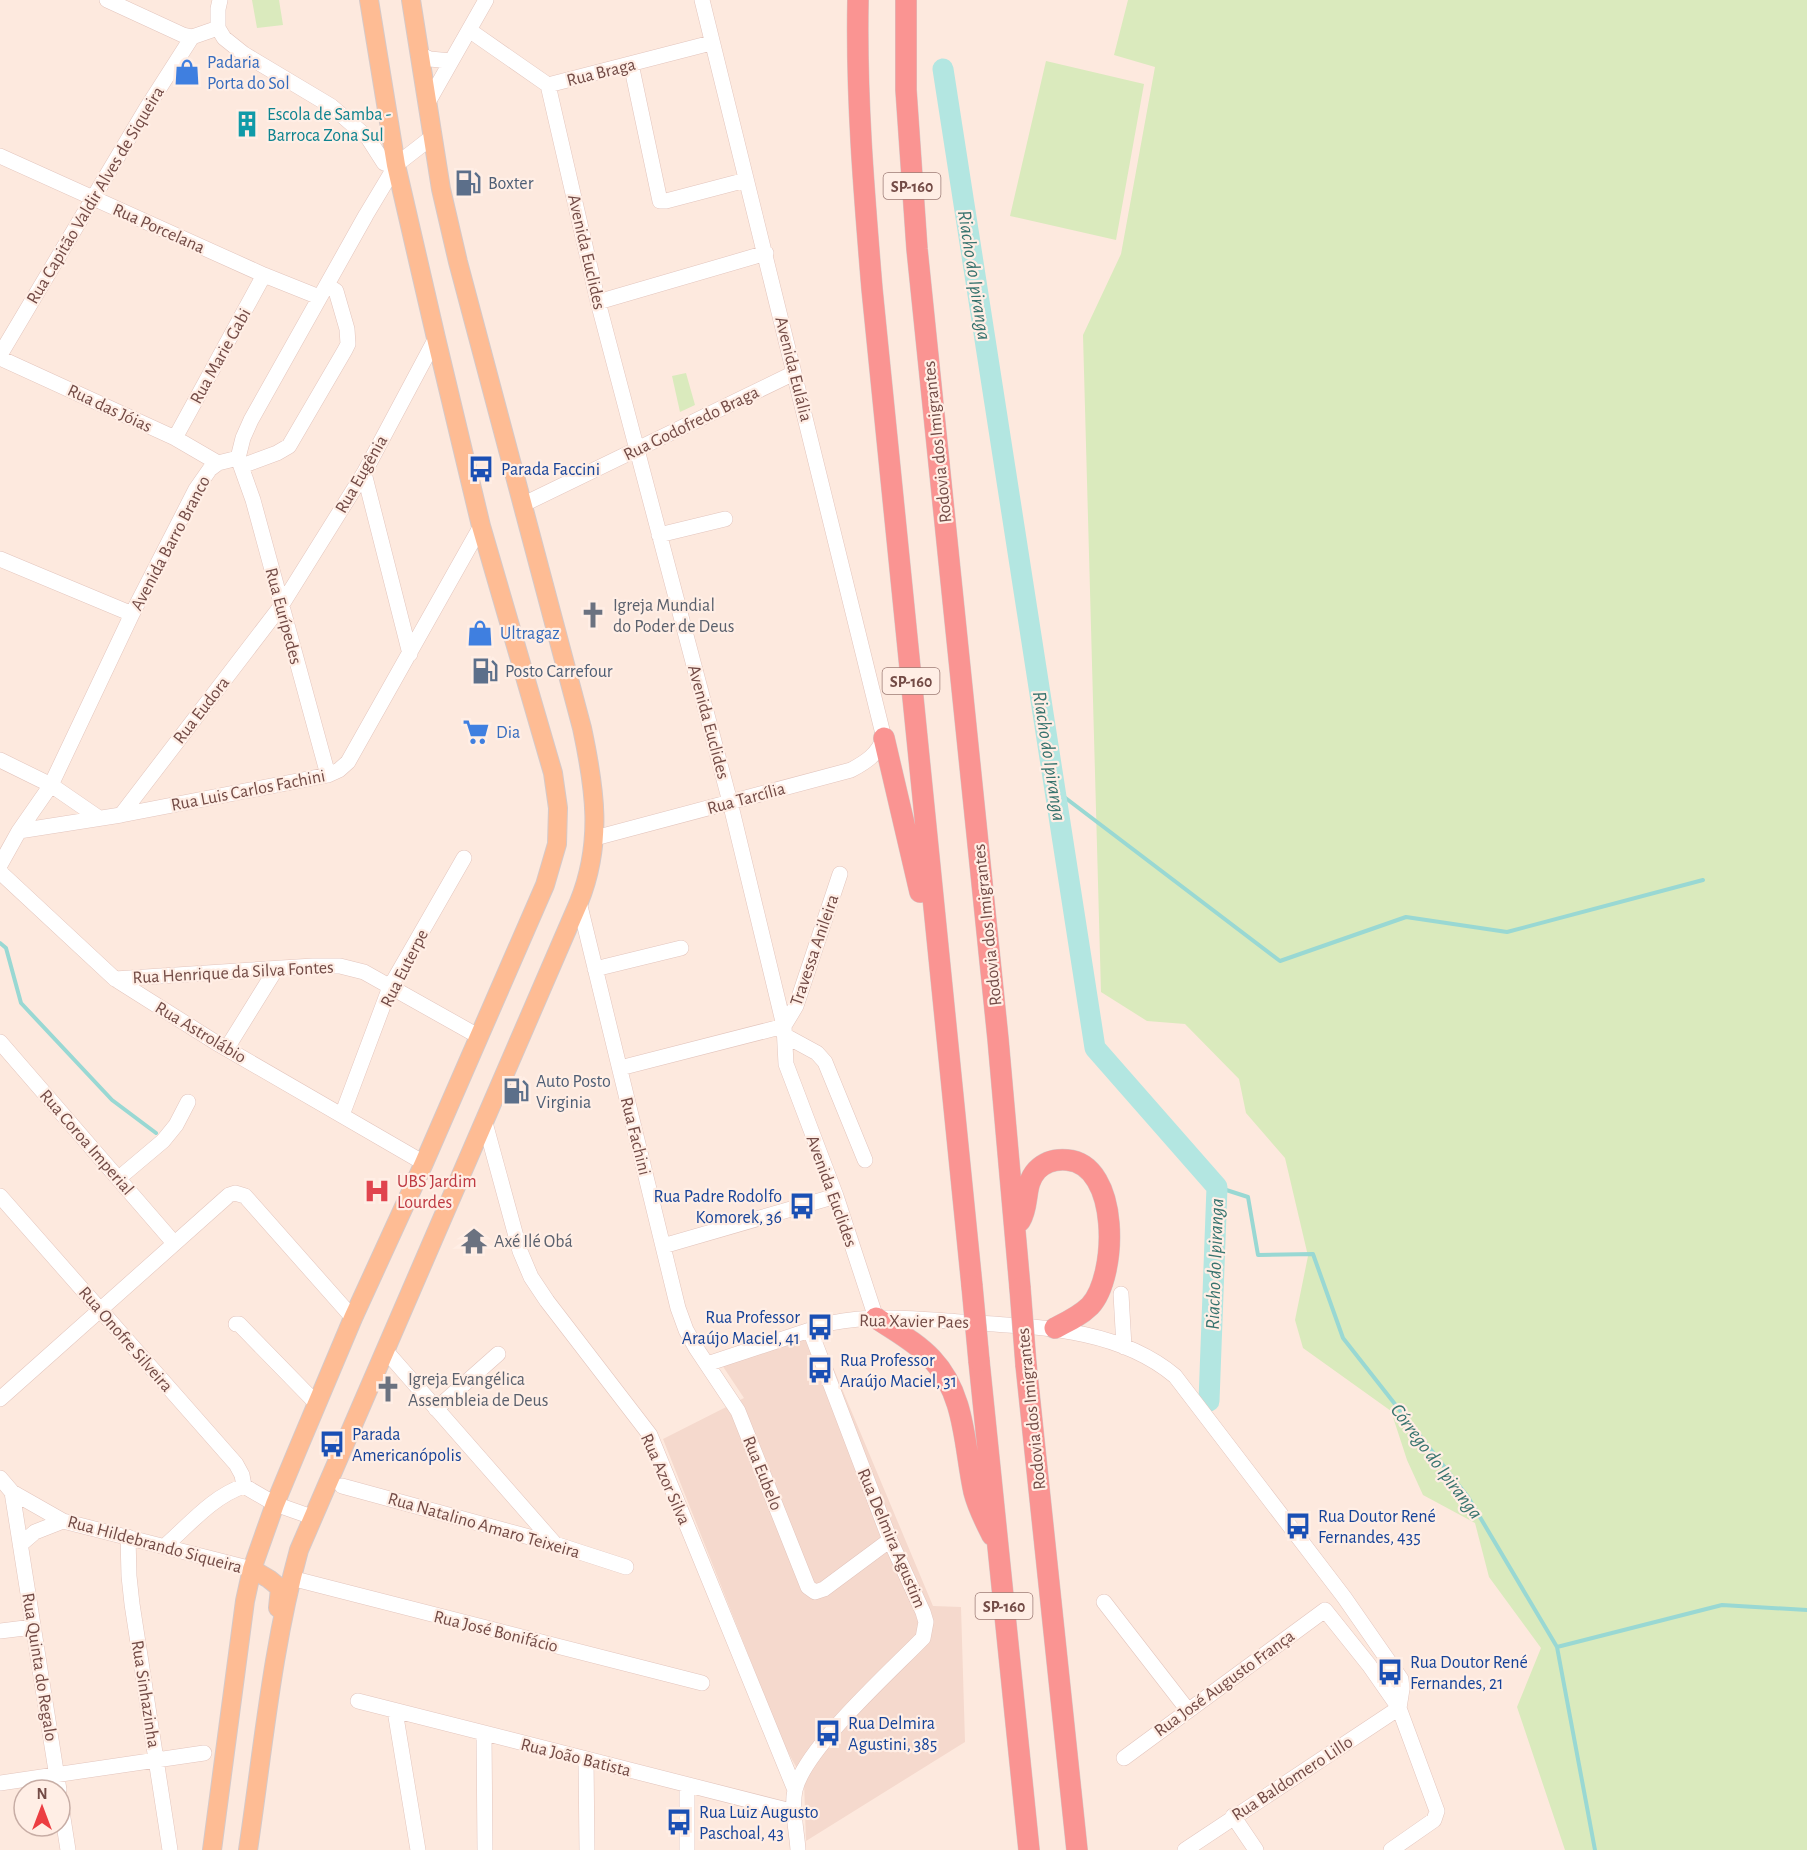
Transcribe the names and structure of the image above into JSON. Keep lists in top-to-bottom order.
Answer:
{
  "streets": {
    "highway": ["SP-160", "Rodovia dos Imigrantes"],
    "street": [
      "Rua Braga",
      "Rua Capitão Valdir Alves de Siqueira",
      "Rua Porcelana",
      "Avenida Euclides",
      "Rua Marie Gabi",
      "Avenida Eulália",
      "Rua das Jóias",
      "Rua Godofredo Braga",
      "Rua Eugênia",
      "Avenida Barro Branco",
      "Rua Eurípedes",
      "Rua Eudora",
      "Rua Luis Carlos Fachini",
      "Rua Tarcília",
      "Travessa Anileira",
      "Rua Euterpe",
      "Rua Henrique da Silva Fontes",
      "Rua Astrolábio",
      "Rua Fachini",
      "Rua Coroa Imperial",
      "Rua Xavier Paes",
      "Rua Onofre Silveira",
      "Rua Eubelo",
      "Rua Azor Silva",
      "Rua Natalino Amaro Teixeira",
      "Rua Delmira Agustim",
      "Rua Hildebrando Siqueira",
      "Rua José Bonifácio",
      "Rua Quinta do Regalo",
      "Rua José Augusto França",
      "Rua Sinhazinha",
      "Rua João Batista",
      "Rua Baldomero Lillo"
    ]
  },
  "crossings": [
    ["Rua Braga", "Avenida Euclides"],
    ["Rua Braga", "Avenida Eulália"],
    ["Rua Capitão Valdir Alves de Siqueira", "Rua Porcelana"],
    ["Rua Capitão Valdir Alves de Siqueira", "Rua das Jóias"],
    ["Rua Porcelana", "Rua Marie Gabi"],
    ["Rua Porcelana", "Avenida Barro Branco"],
    ["Avenida Euclides", "Rua Godofredo Braga"],
    ["Avenida Euclides", "Rua Tarcília"],
    ["Avenida Euclides", "Travessa Anileira"],
    ["Avenida Euclides", "Rua Xavier Paes"],
    ["Rua Marie Gabi", "Rua das Jóias"],
    ["Avenida Eulália", "Rua Godofredo Braga"],
    ["Avenida Eulália", "Rua Tarcília"],
    ["Rua das Jóias", "Avenida Barro Branco"],
    ["Rua Eugênia", "Rua Eurípedes"],
    ["Rua Eugênia", "Rua Eudora"],
    ["Avenida Barro Branco", "Rua Eurípedes"],
    ["Avenida Barro Branco", "Rua Luis Carlos Fachini"],
    ["Rua Eurípedes", "Rua Eudora"],
    ["Rua Eurípedes", "Rua Luis Carlos Fachini"],
    ["Rua Eudora", "Rua Luis Carlos Fachini"],
    ["Rua Euterpe", "Rua Henrique da Silva Fontes"],
    ["Rua Euterpe", "Rua Astrolábio"],
    ["Rua Henrique da Silva Fontes", "Rua Astrolábio"],
    ["Rua Fachini", "Rua Xavier Paes"],
    ["Rua Fachini", "Rua Eubelo"],
    ["Rua Xavier Paes", "Rua Eubelo"],
    ["Rua Xavier Paes", "Rua Delmira Agustim"],
    ["Rua Xavier Paes", "Rua José Augusto França"],
    ["Rua Xavier Paes", "Rua Baldomero Lillo"],
    ["Rua Eubelo", "Rua Delmira Agustim"],
    ["Rua Azor Silva", "Rua Delmira Agustim"],
    ["Rua Delmira Agustim", "Rua João Batista"],
    ["Rua Hildebrando Siqueira", "Rua Quinta do Regalo"],
    ["Rua Hildebrando Siqueira", "Rua Sinhazinha"],
    ["Rua José Augusto França", "Rua Baldomero Lillo"]
  ],
  "water": ["Riacho do Ipiranga", "Córrego do Ipiranga"],
  "places": {
    "shop": ["Padaria Porta do Sol", "Ultragaz"],
    "building": ["Escola de Samba - Barroca Zona Sul"],
    "fuel station": ["Boxter", "Posto Carrefour", "Auto Posto Virginia"],
    "bus stop": [
      "Parada Faccini",
      "Rua Padre Rodolfo Komorek, 36",
      "Rua Professor Araújo Maciel, 41",
      "Rua Professor Araújo Maciel, 31",
      "Parada Americanópolis",
      "Rua Doutor René Fernandes, 435",
      "Rua Doutor René Fernandes, 21",
      "Rua Delmira Agustini, 385",
      "Rua Luiz Augusto Paschoal, 43"
    ],
    "church": ["Igreja Mundial do Poder de Deus", "Igreja Evangélica Assembleia de Deus"],
    "supermarket": ["Dia"],
    "hospital": ["UBS Jardim Lourdes"],
    "temple": ["Axé Ilé Obá"]
  },
  "north": "top"
}
